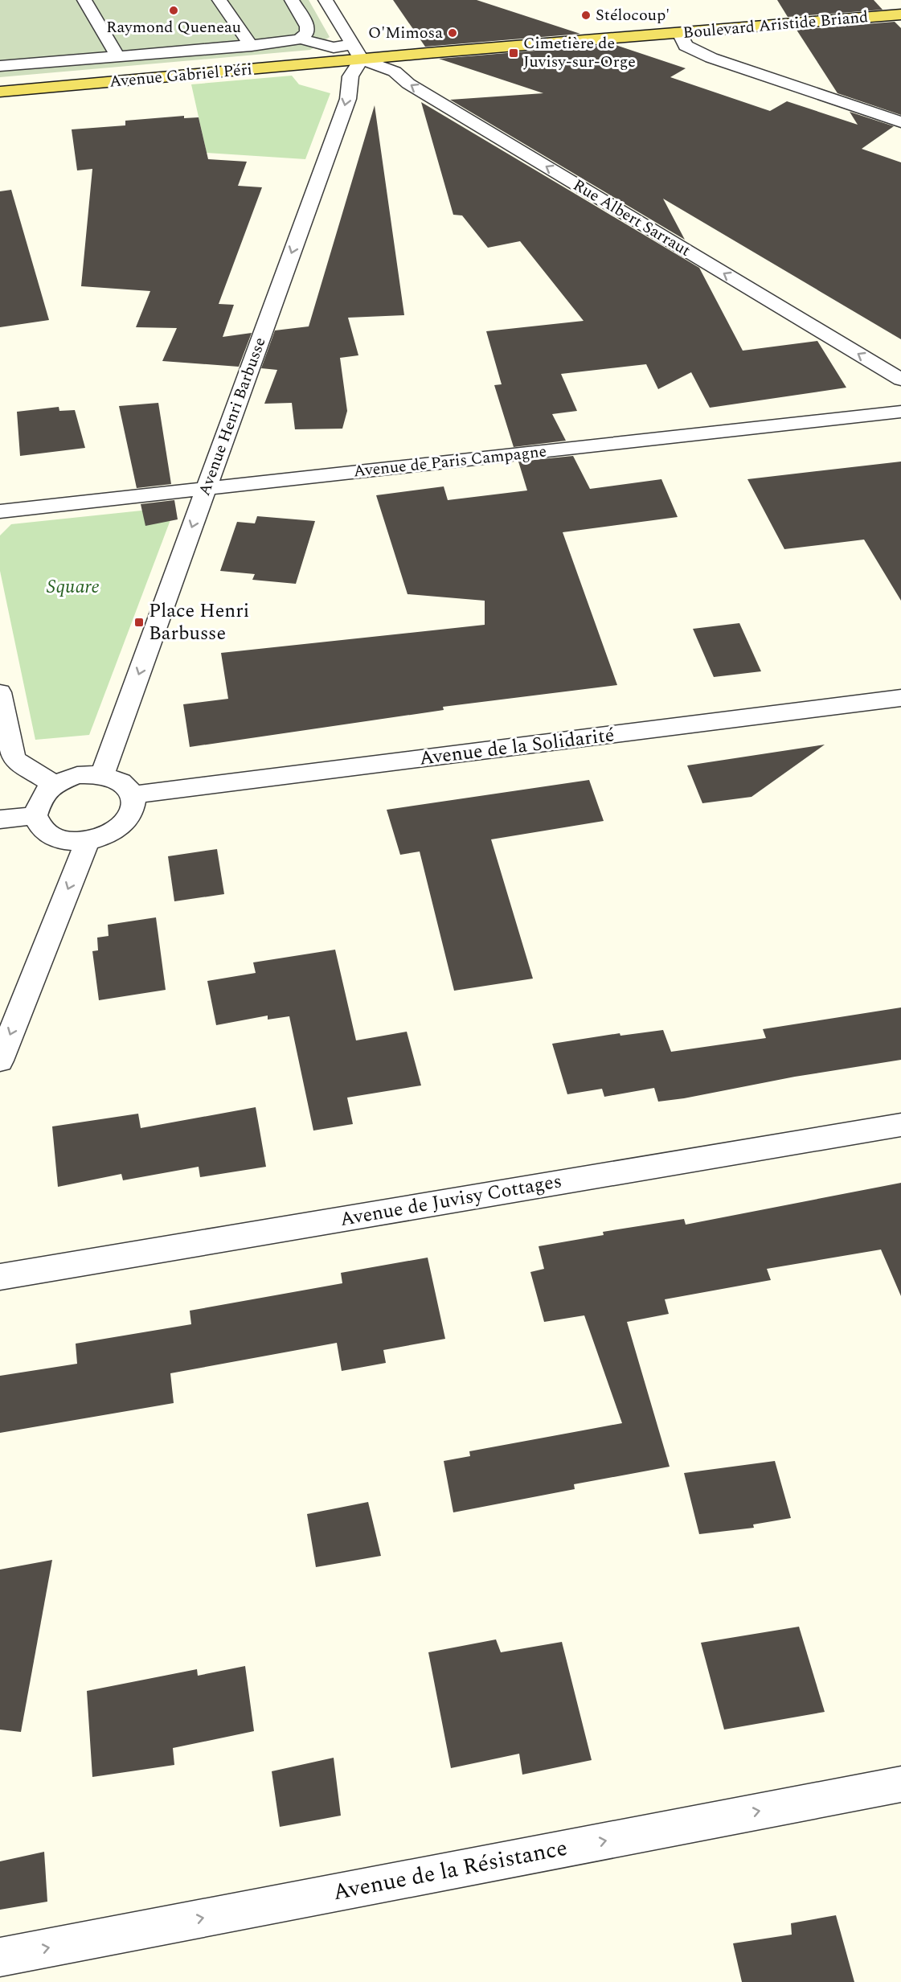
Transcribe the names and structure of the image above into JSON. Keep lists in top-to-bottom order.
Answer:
{
  "streets": {
    "main road": ["Boulevard Aristide Briand", "Avenue Gabriel Péri"],
    "street": [
      "Rue Albert Sarraut",
      "Avenue Henri Barbusse",
      "Avenue de Paris Campagne",
      "Avenue de la Solidarité",
      "Avenue de Juvisy Cottages",
      "Avenue de la Résistance"
    ]
  },
  "crossings": [
    ["Boulevard Aristide Briand", "Avenue Gabriel Péri"],
    ["Boulevard Aristide Briand", "Rue Albert Sarraut"],
    ["Boulevard Aristide Briand", "Avenue Henri Barbusse"],
    ["Avenue Gabriel Péri", "Rue Albert Sarraut"],
    ["Avenue Gabriel Péri", "Avenue Henri Barbusse"],
    ["Rue Albert Sarraut", "Avenue Henri Barbusse"],
    ["Avenue Henri Barbusse", "Avenue de Paris Campagne"],
    ["Avenue Henri Barbusse", "Avenue de la Solidarité"]
  ],
  "one_way": ["Avenue Henri Barbusse", "Avenue de la Résistance"],
  "parks": ["Square"],
  "places": {
    "other": ["Raymond Queneau", "Stélocoup'", "O'Mimosa"],
    "transit": ["Cimetière de Juvisy-sur-Orge", "Place Henri Barbusse"]
  }
}
